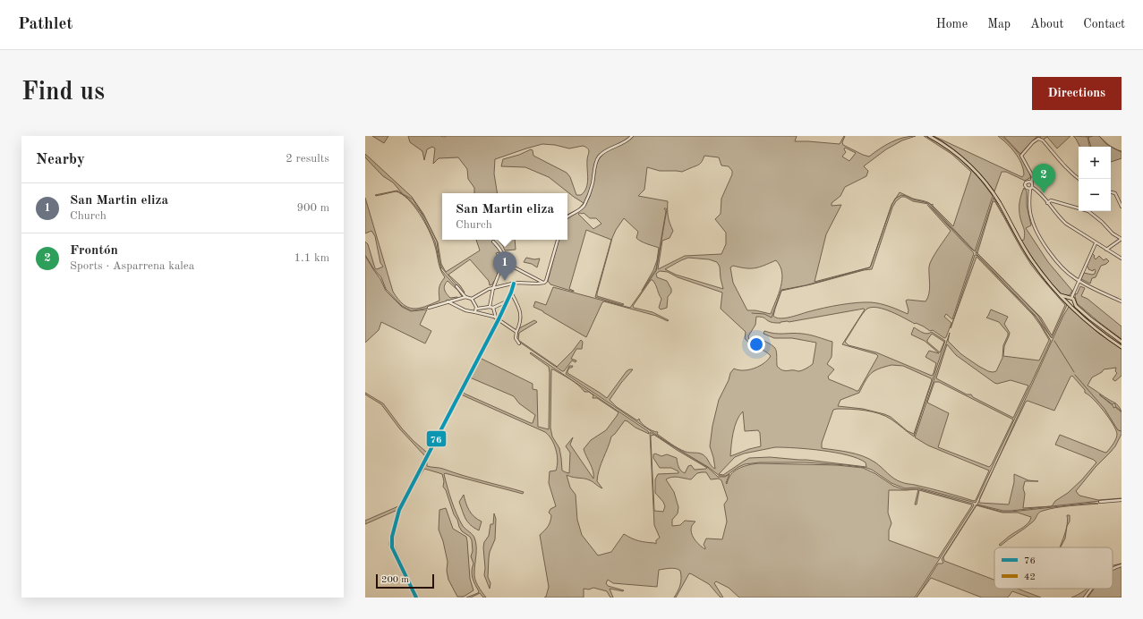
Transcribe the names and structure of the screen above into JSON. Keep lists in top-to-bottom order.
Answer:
{
  "lines": ["transit line 76"],
  "legend": ["76", "42"],
  "scale_bar": "200 m",
  "page": {
    "header": "Pathlet",
    "nav": [
      "Home",
      "Map",
      "About",
      "Contact"
    ],
    "buttons": "Directions",
    "title": "Find us",
    "heading": ["Nearby", "2 results"],
    "map_buttons": ["+", "−"],
    "pins": ["2", "1"],
    "list": [
      {
        "mark": "1",
        "name": "San Martin eliza",
        "note": "Church",
        "value": "900 m"
      },
      {
        "mark": "2",
        "name": "Frontón",
        "note": "Sports · Asparrena kalea",
        "value": "1.1 km"
      }
    ],
    "popup": ["San Martin eliza", "Church"],
    "scale": "200 m"
  }
}
